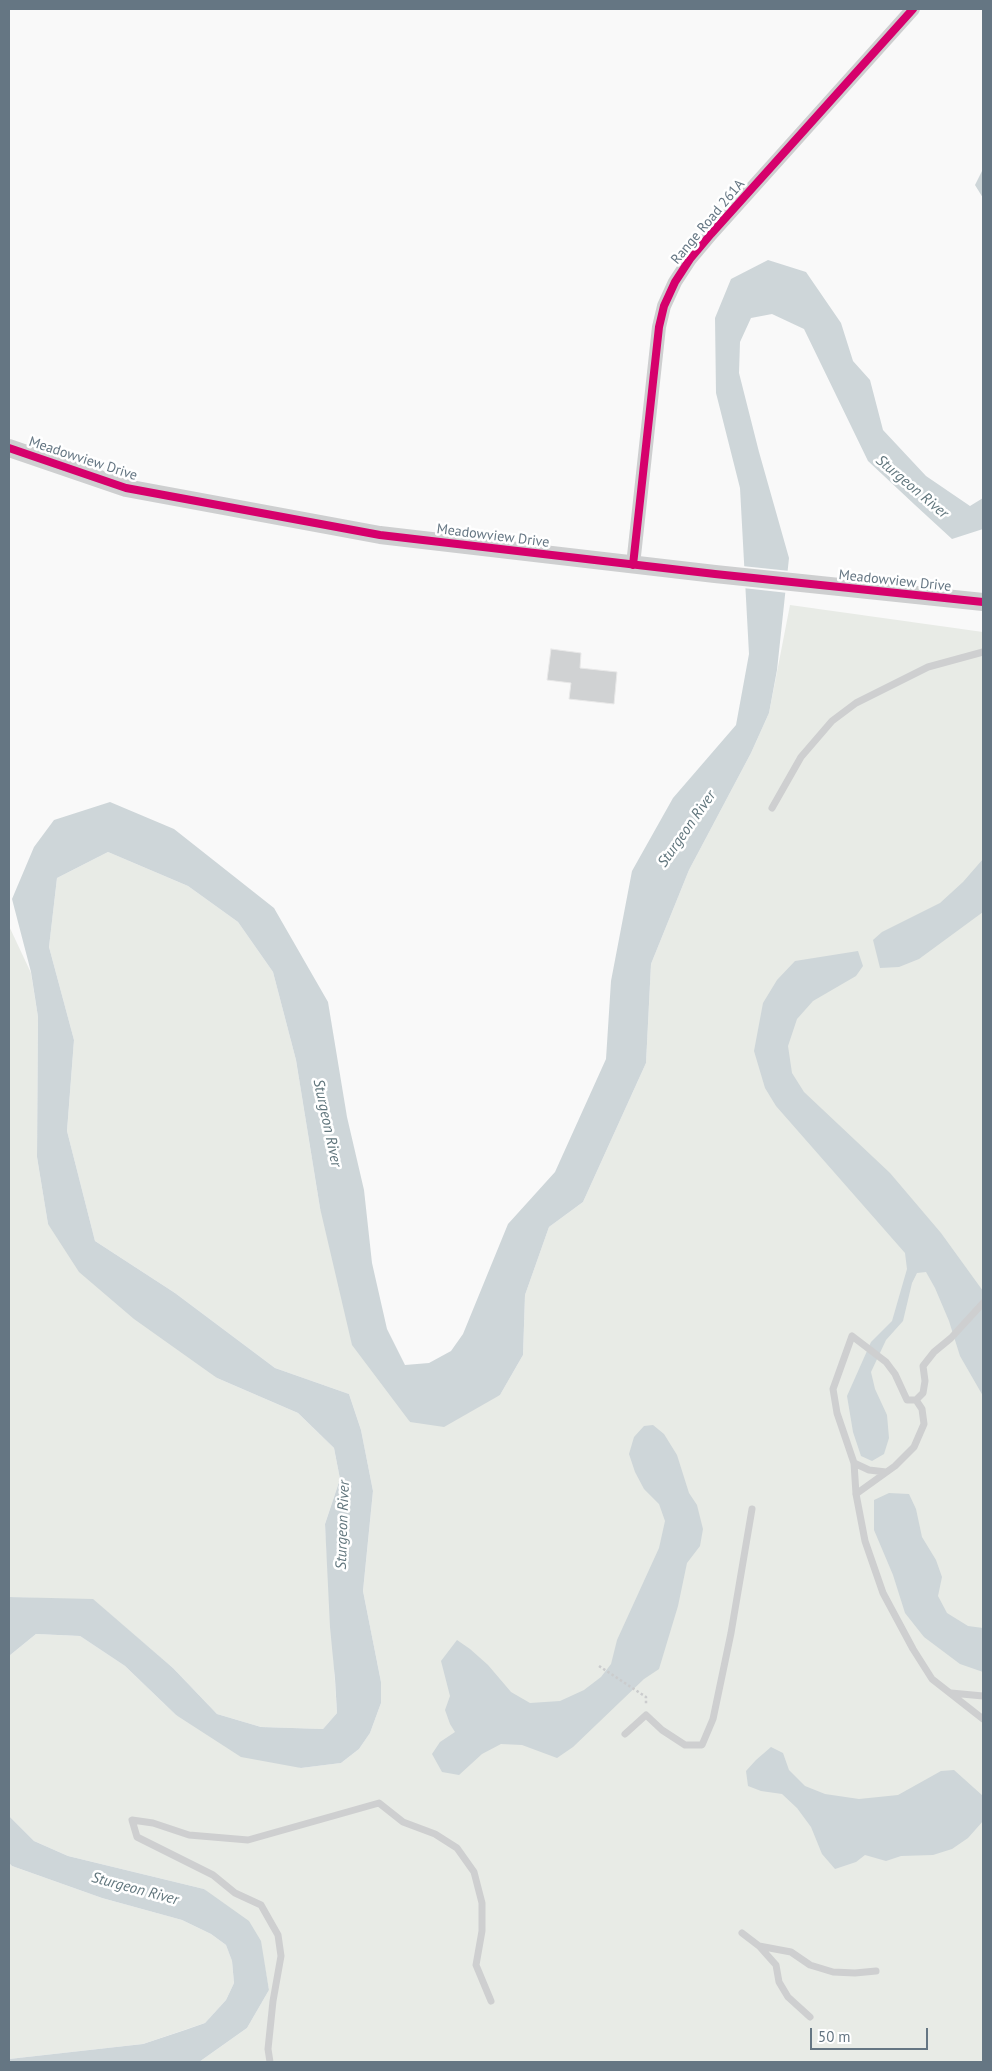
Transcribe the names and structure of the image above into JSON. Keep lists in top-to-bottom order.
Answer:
{
  "streets": {
    "street": ["Range Road 261A", "Meadowview Drive"]
  },
  "crossings": [
    ["Range Road 261A", "Meadowview Drive"]
  ],
  "water": ["Sturgeon River"],
  "scale_bar": "50 m"
}
